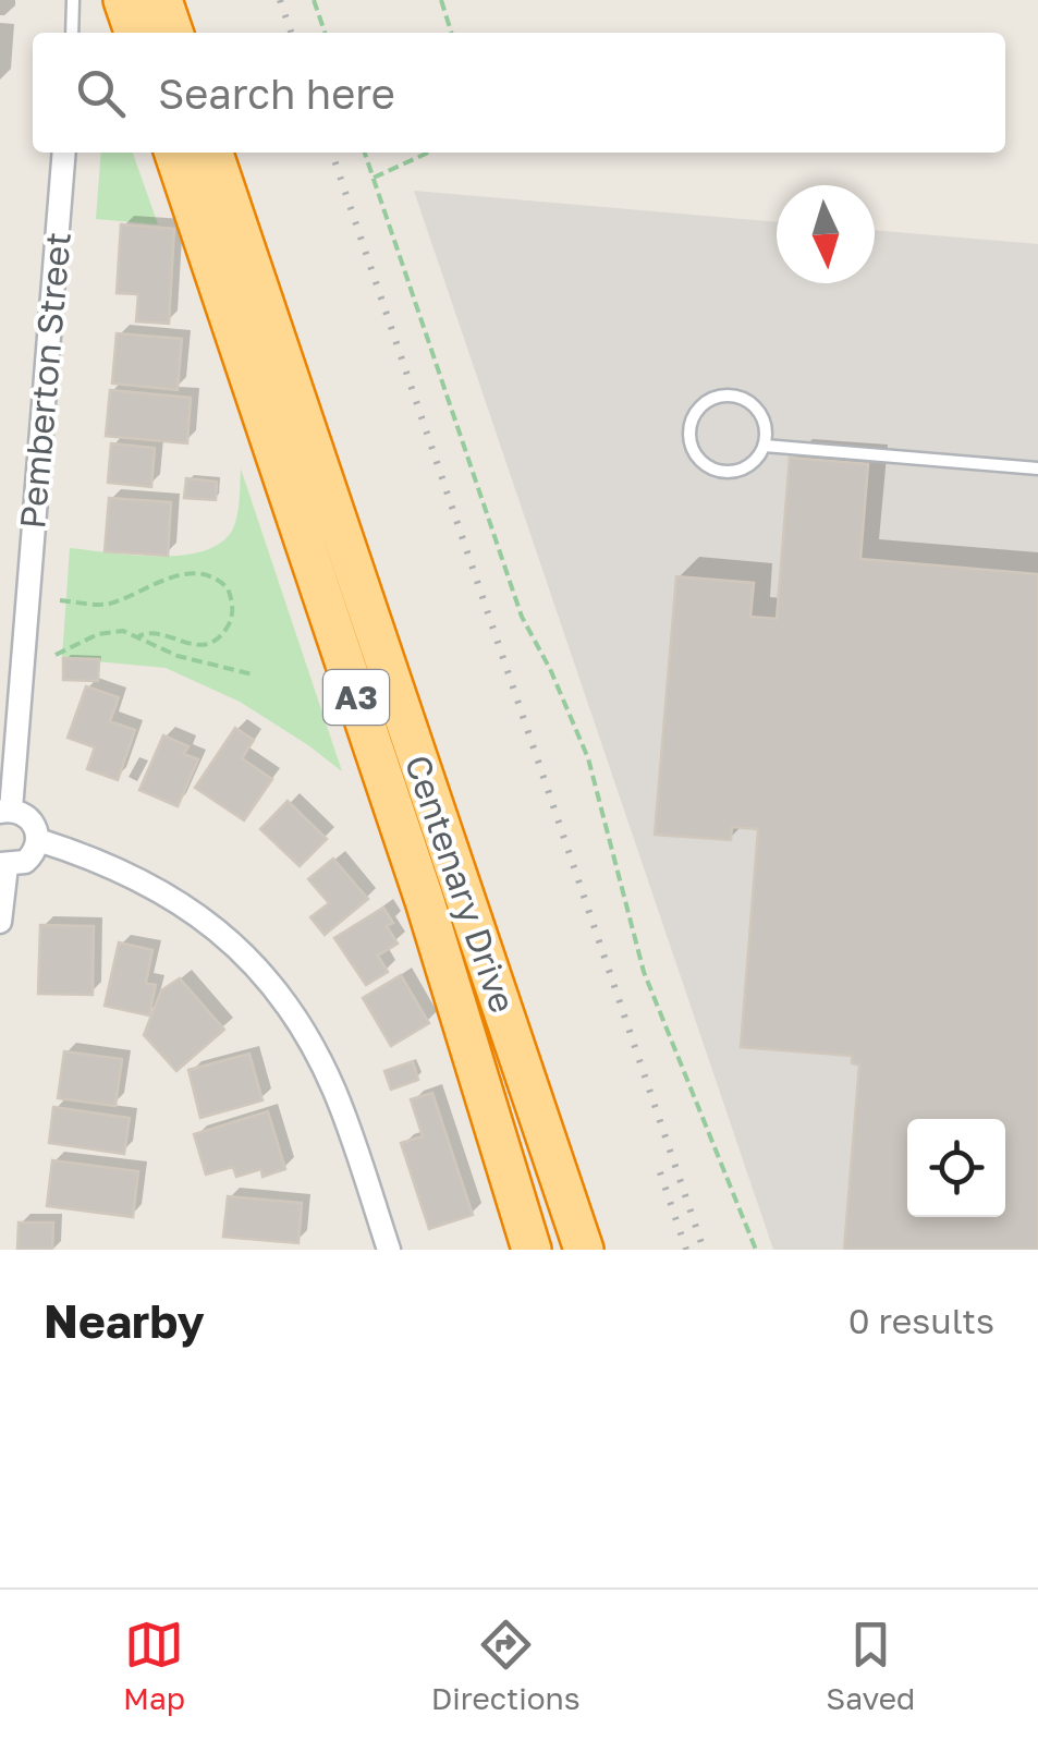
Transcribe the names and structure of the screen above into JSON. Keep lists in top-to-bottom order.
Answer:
{
  "streets": {
    "highway": ["A3", "Centenary Drive"],
    "street": ["Pemberton Street"]
  },
  "north": "bottom",
  "page": {
    "search": "Search here",
    "heading": ["Nearby", "0 results"],
    "nav": ["Map", "Directions", "Saved"]
  }
}
